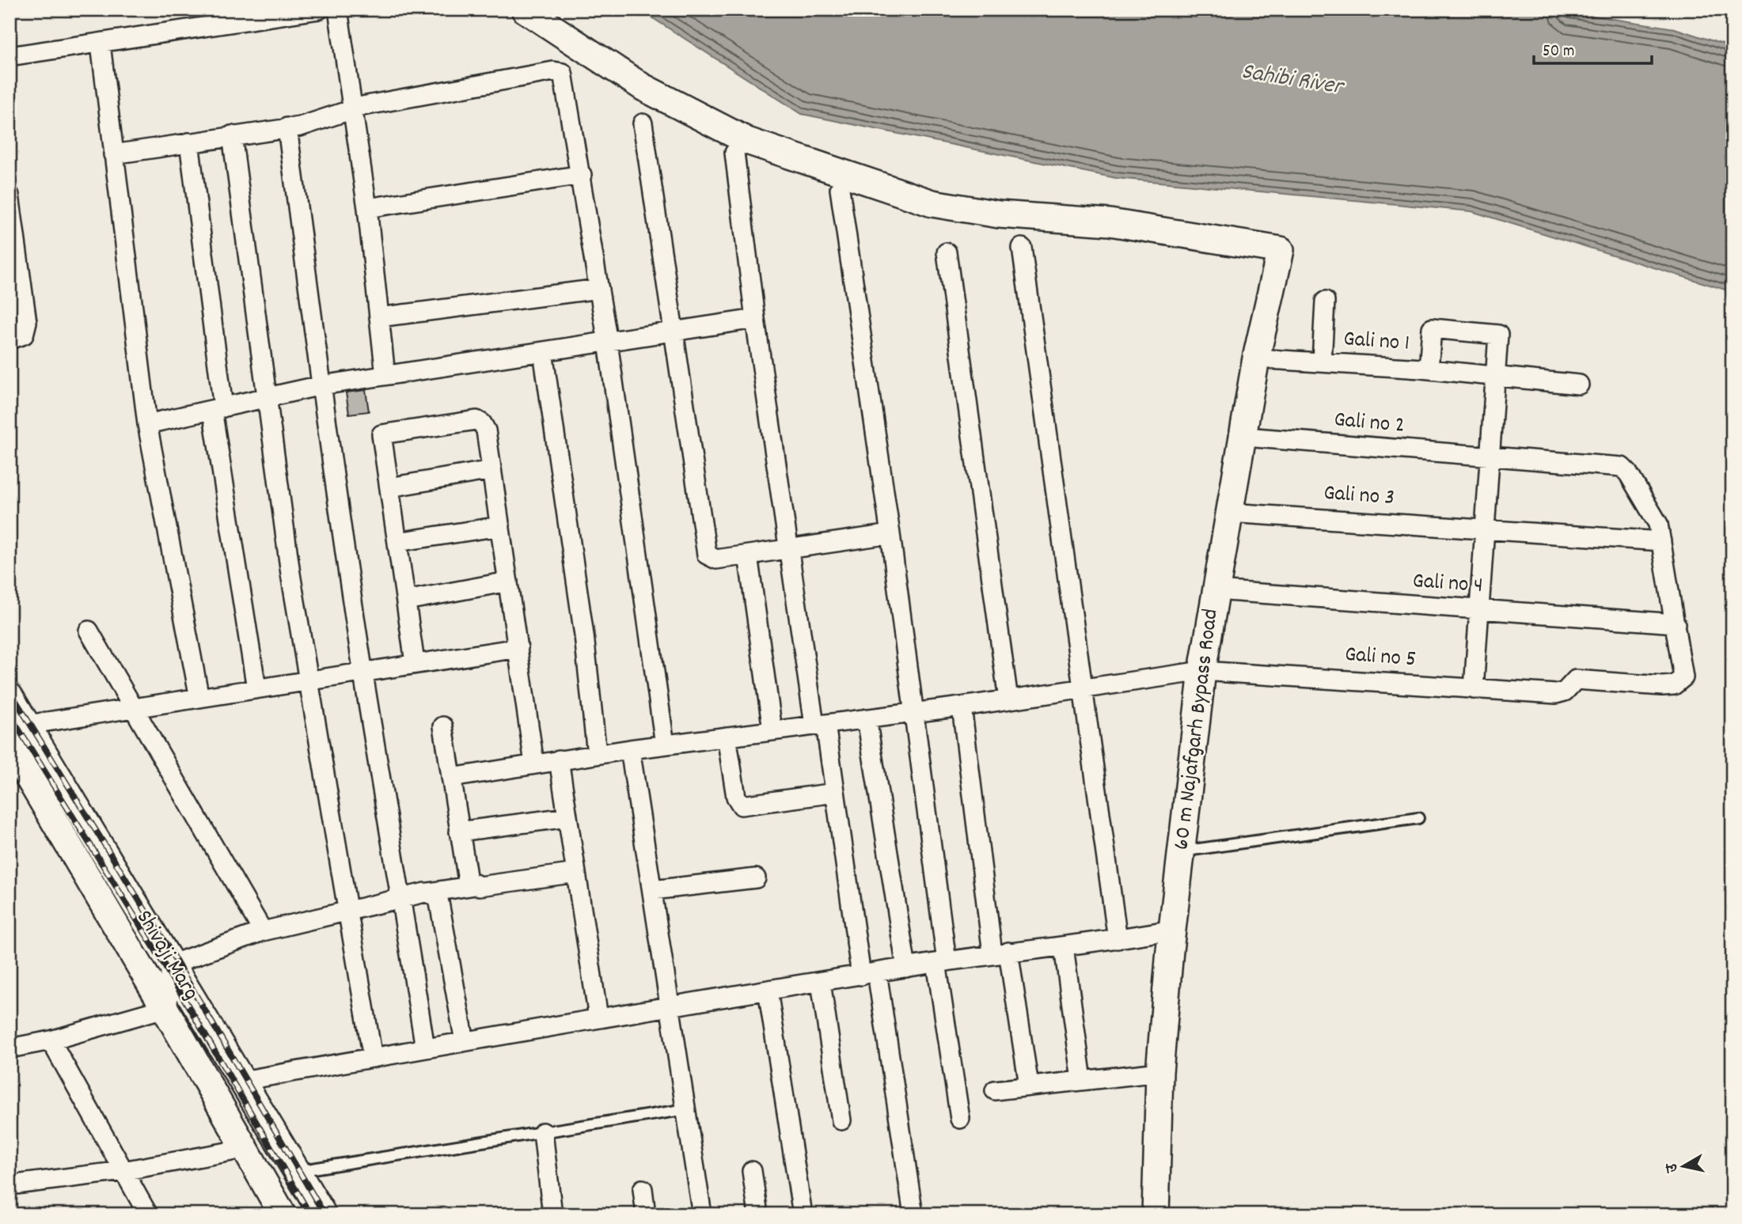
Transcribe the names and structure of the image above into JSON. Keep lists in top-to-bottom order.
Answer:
{
  "streets": {
    "street": [
      "Gali no 1",
      "Gali no 2",
      "Gali no 3",
      "Gali no 4",
      "Gali no 5",
      "60 m Najafgarh Bypass Road",
      "Shivaji Marg"
    ]
  },
  "crossings": [
    ["Gali no 1", "60 m Najafgarh Bypass Road"],
    ["Gali no 2", "Gali no 3"],
    ["Gali no 2", "60 m Najafgarh Bypass Road"],
    ["Gali no 3", "60 m Najafgarh Bypass Road"],
    ["Gali no 4", "Gali no 5"],
    ["Gali no 4", "60 m Najafgarh Bypass Road"],
    ["Gali no 5", "60 m Najafgarh Bypass Road"]
  ],
  "water": ["Sahibi River"],
  "scale_bar": "50 m",
  "north": "left"
}
